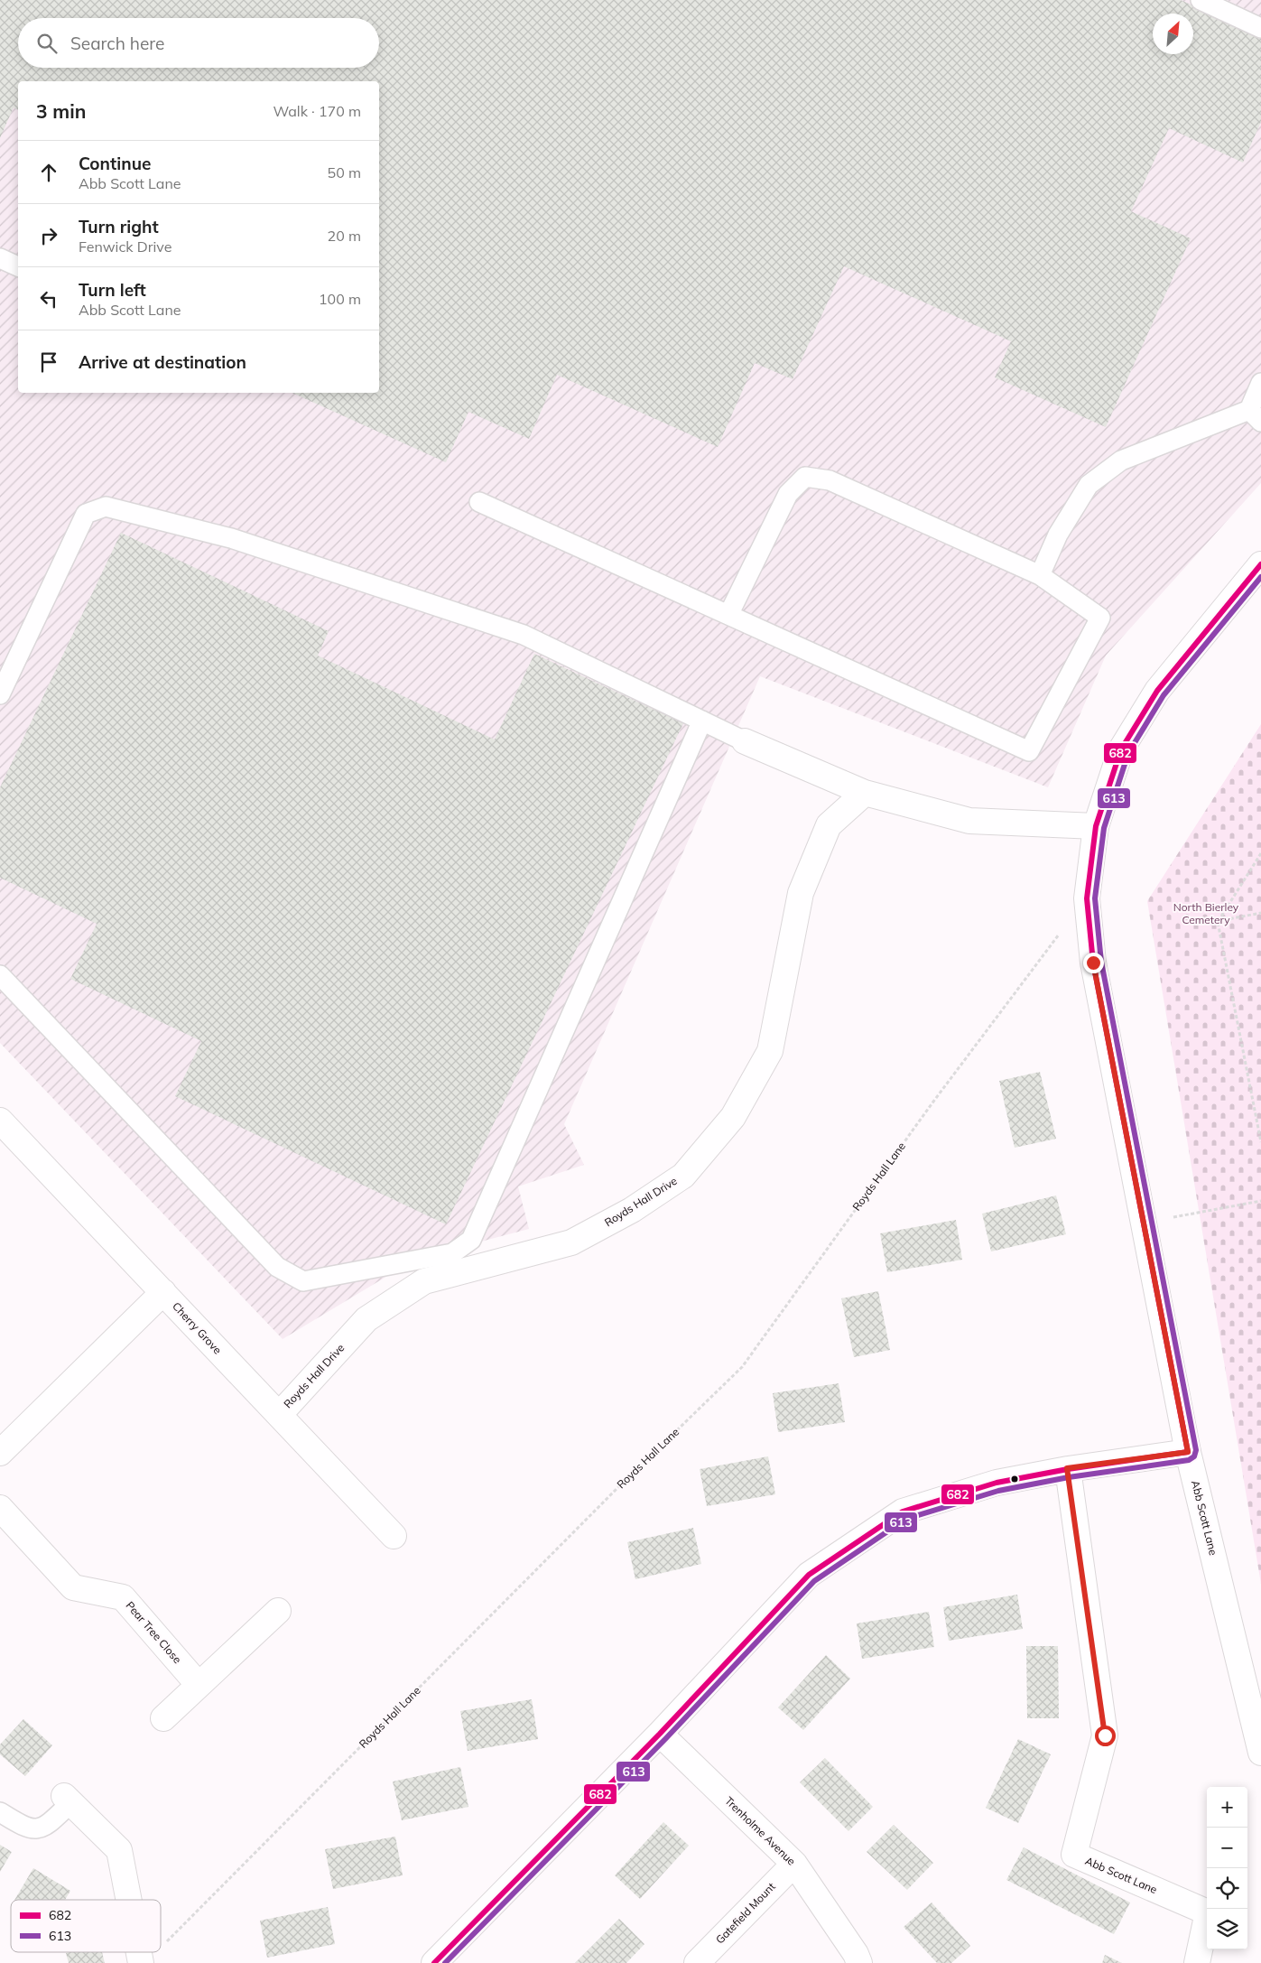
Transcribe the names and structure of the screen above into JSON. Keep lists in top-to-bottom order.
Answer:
{
  "streets": {
    "street": [
      "Royds Hall Drive",
      "Cherry Grove",
      "Abb Scott Lane",
      "Pear Tree Close",
      "Trenholme Avenue",
      "Gatefield Mount"
    ],
    "path": ["Royds Hall Lane"]
  },
  "crossings": [
    ["Royds Hall Lane", "Abb Scott Lane"],
    ["Royds Hall Drive", "Cherry Grove"],
    ["Trenholme Avenue", "Gatefield Mount"]
  ],
  "parks": ["North Bierley Cemetery"],
  "lines": ["transit line 682", "transit line 613"],
  "legend": ["682", "613"],
  "north": "top right",
  "page": {
    "search": "Search here",
    "heading": ["3 min", "Walk · 170 m"],
    "list": [
      ["Continue", "Abb Scott Lane", "50 m"],
      ["Turn right", "Fenwick Drive", "20 m"],
      ["Turn left", "Abb Scott Lane", "100 m"],
      "Arrive at destination"
    ],
    "map_buttons": ["+", "−"]
  }
}
